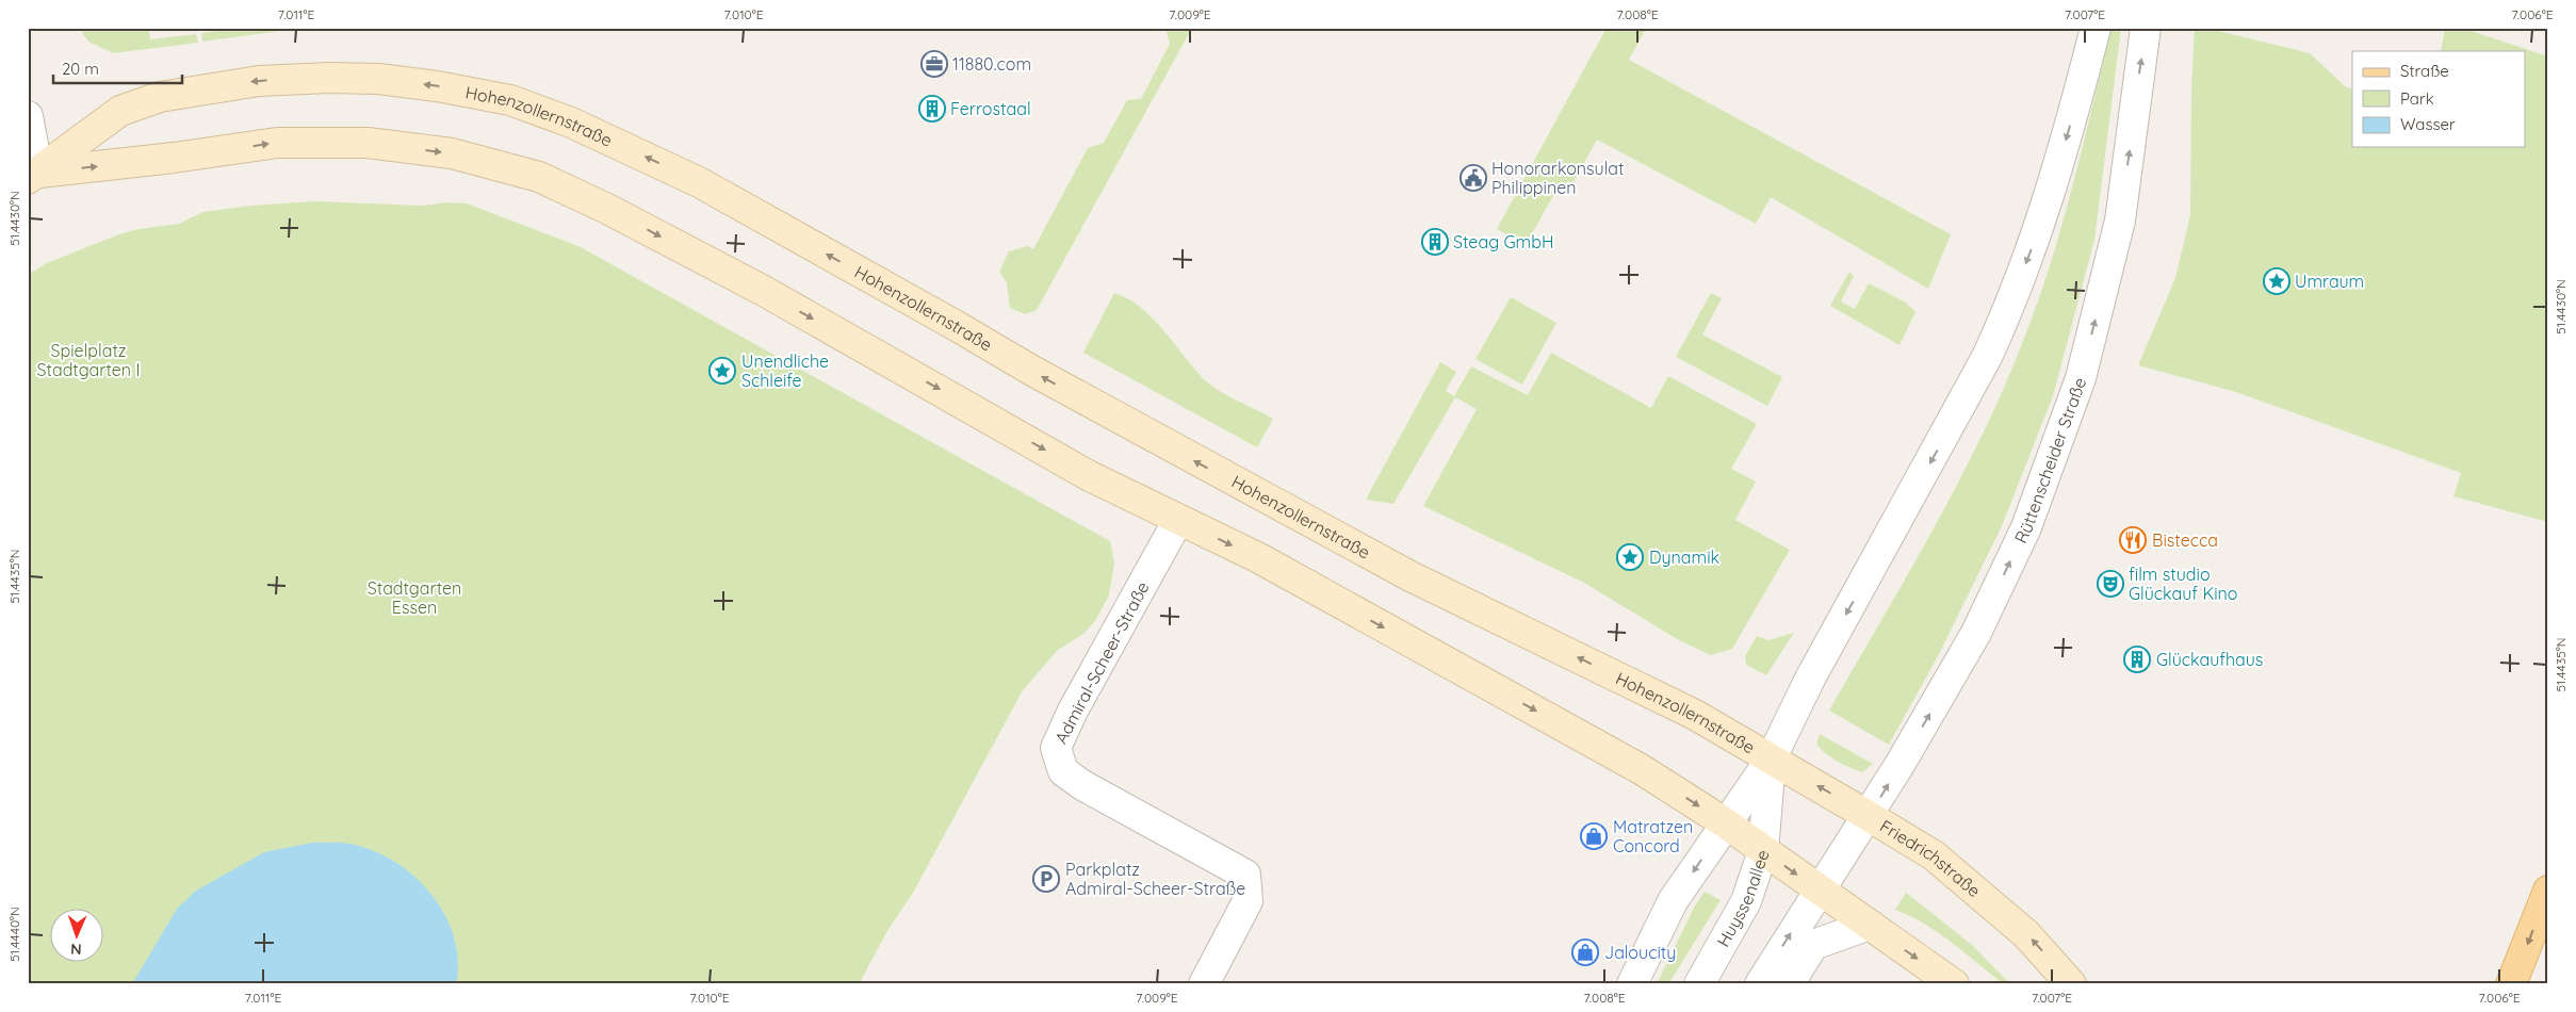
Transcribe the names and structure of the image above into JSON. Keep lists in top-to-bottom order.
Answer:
{
  "streets": {
    "main road": ["Hohenzollernstraße", "Friedrichstraße"],
    "street": ["Rüttenscheider Straße", "Admiral-Scheer-Straße", "Huyssenallee"]
  },
  "crossings": [
    ["Hohenzollernstraße", "Friedrichstraße"],
    ["Rüttenscheider Straße", "Friedrichstraße"]
  ],
  "parks": ["Spielplatz Stadtgarten I", "Stadtgarten Essen"],
  "places": {
    "office": ["11880.com"],
    "building": ["Ferrostaal", "Steag GmbH", "Glückaufhaus"],
    "public building": ["Honorarkonsulat Philippinen"],
    "place": ["Umraum", "Unendliche Schleife", "Dynamik"],
    "restaurant": ["Bistecca"],
    "theatre": ["film studio Glückauf Kino"],
    "shop": ["Matratzen Concord", "Jaloucity"],
    "parking": ["Parkplatz Admiral-Scheer-Straße"]
  },
  "legend": ["Straße", "Park", "Wasser"],
  "scale_bar": "20 m",
  "north": "bottom",
  "coordinates": [
    "7.011°E",
    "7.010°E",
    "7.009°E",
    "7.008°E",
    "7.007°E",
    "7.006°E",
    "51.4430°N",
    "51.4435°N",
    "51.4440°N"
  ]
}
